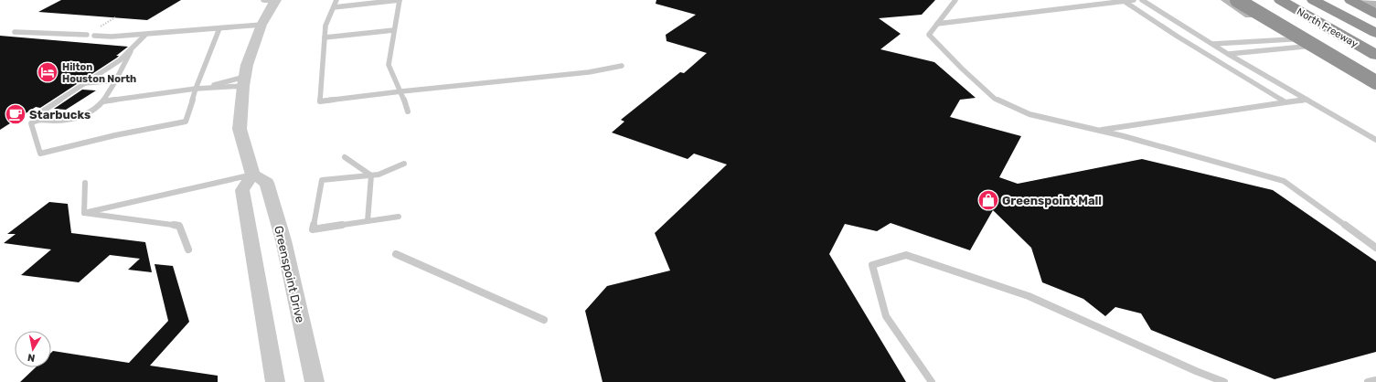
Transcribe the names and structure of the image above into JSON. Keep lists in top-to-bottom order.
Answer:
{
  "streets": {
    "highway": ["North Freeway"],
    "street": ["Greenspoint Drive"]
  },
  "places": {
    "hotel": ["Hilton Houston North"],
    "cafe": ["Starbucks"],
    "shop": ["Greenspoint Mall"]
  },
  "north": "bottom"
}
